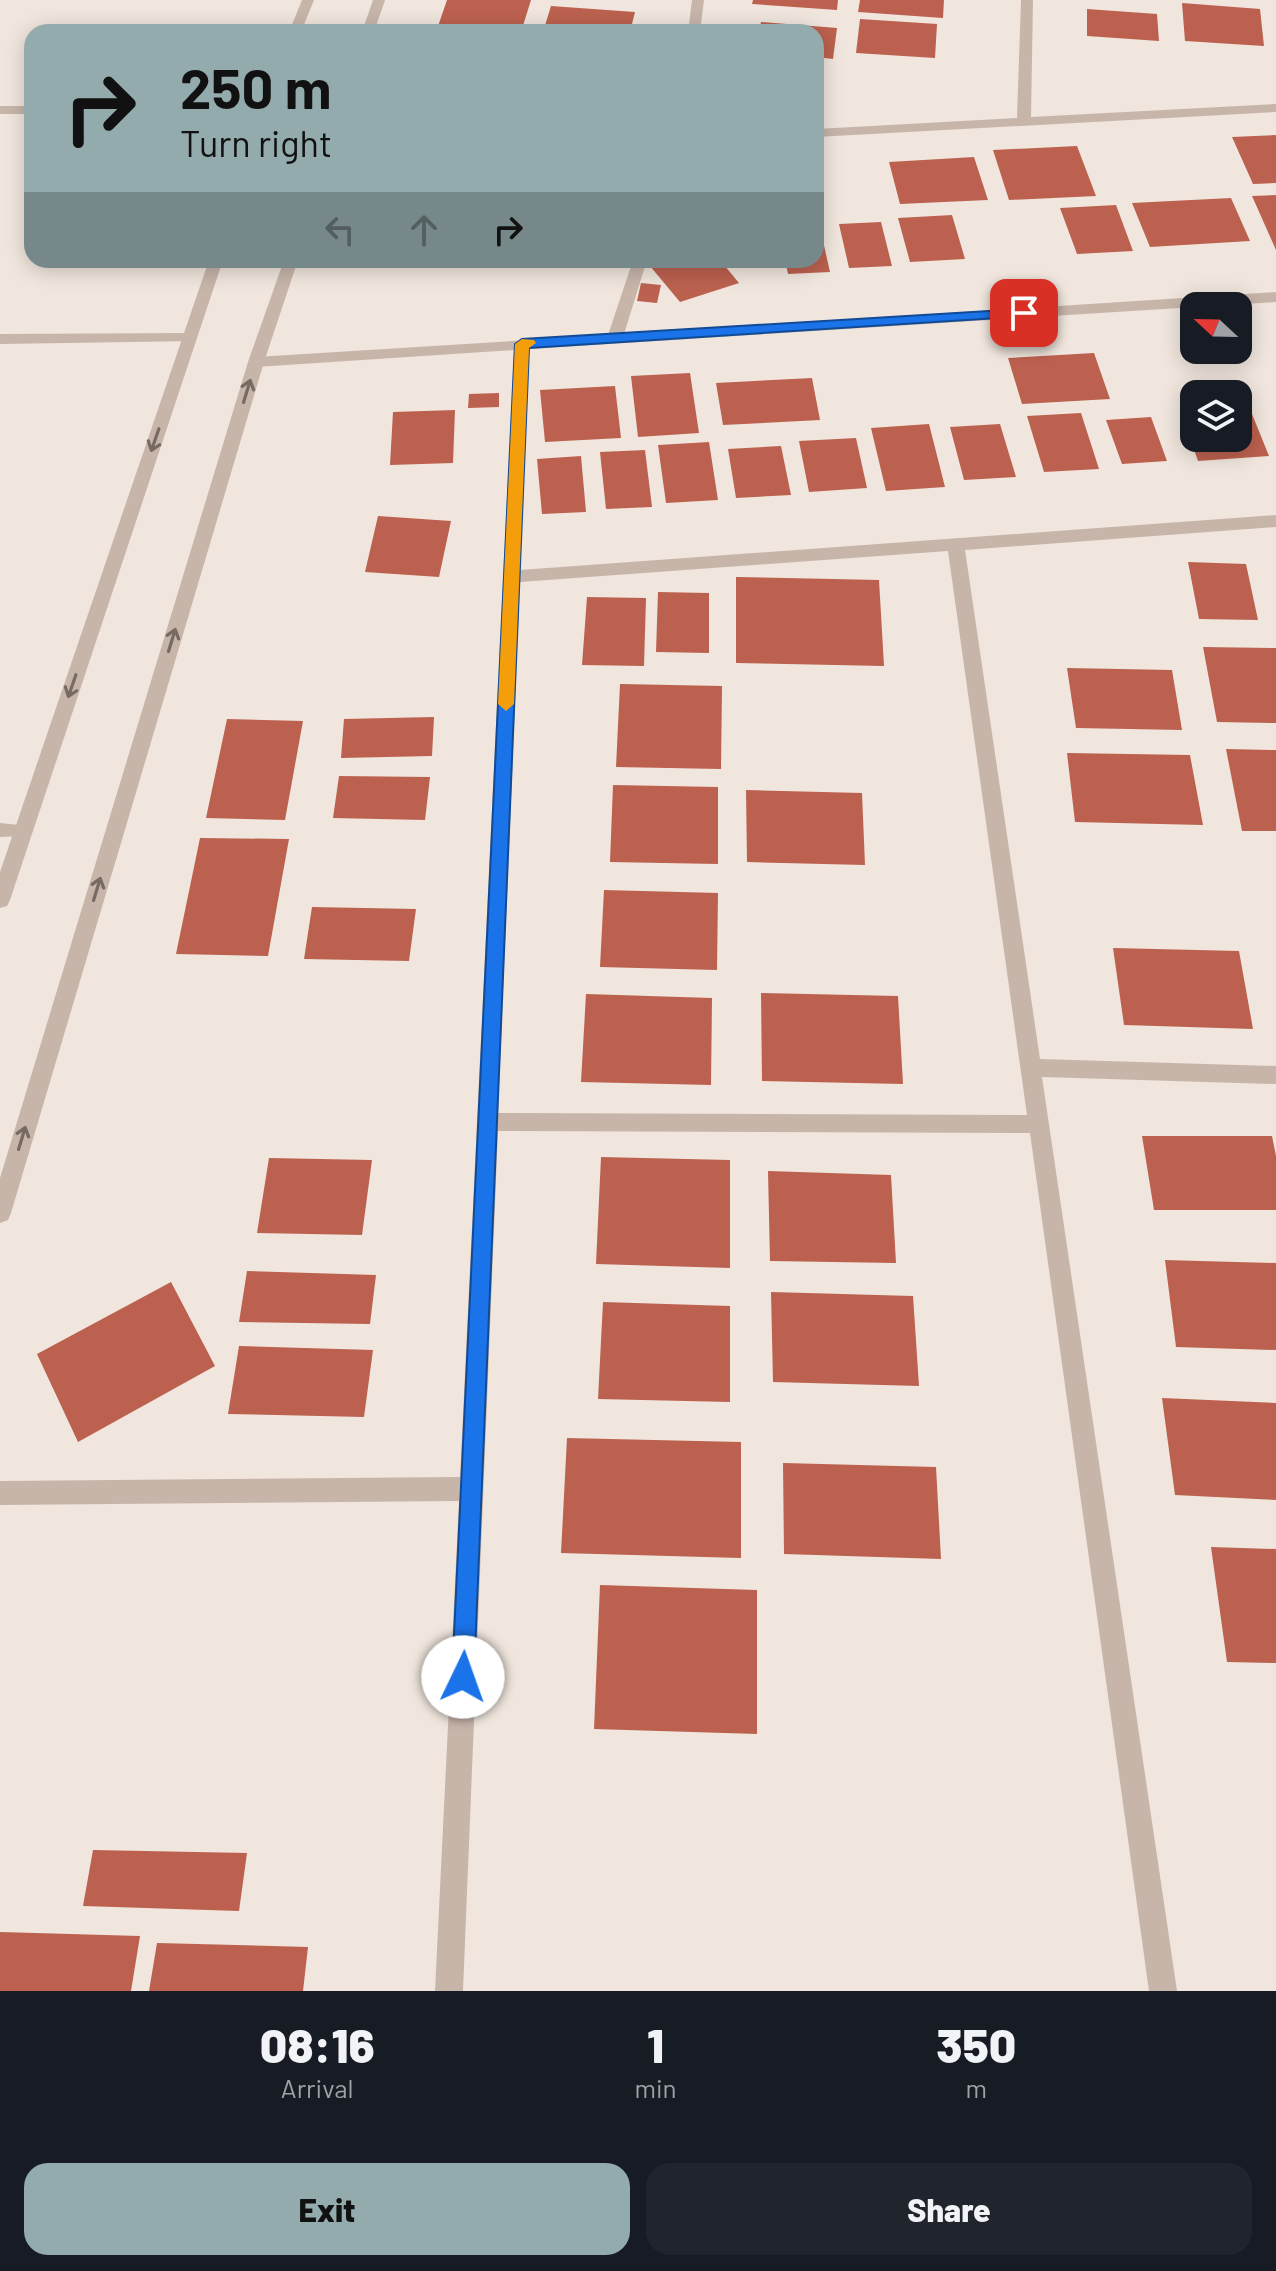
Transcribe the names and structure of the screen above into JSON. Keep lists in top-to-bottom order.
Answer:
{
  "north": "left",
  "page": {
    "turn": ["250 m", "Turn right"],
    "eta": [
      "08:16",
      "Arrival",
      "1",
      "min",
      "350",
      "m"
    ],
    "buttons": ["Exit", "Share"]
  }
}
